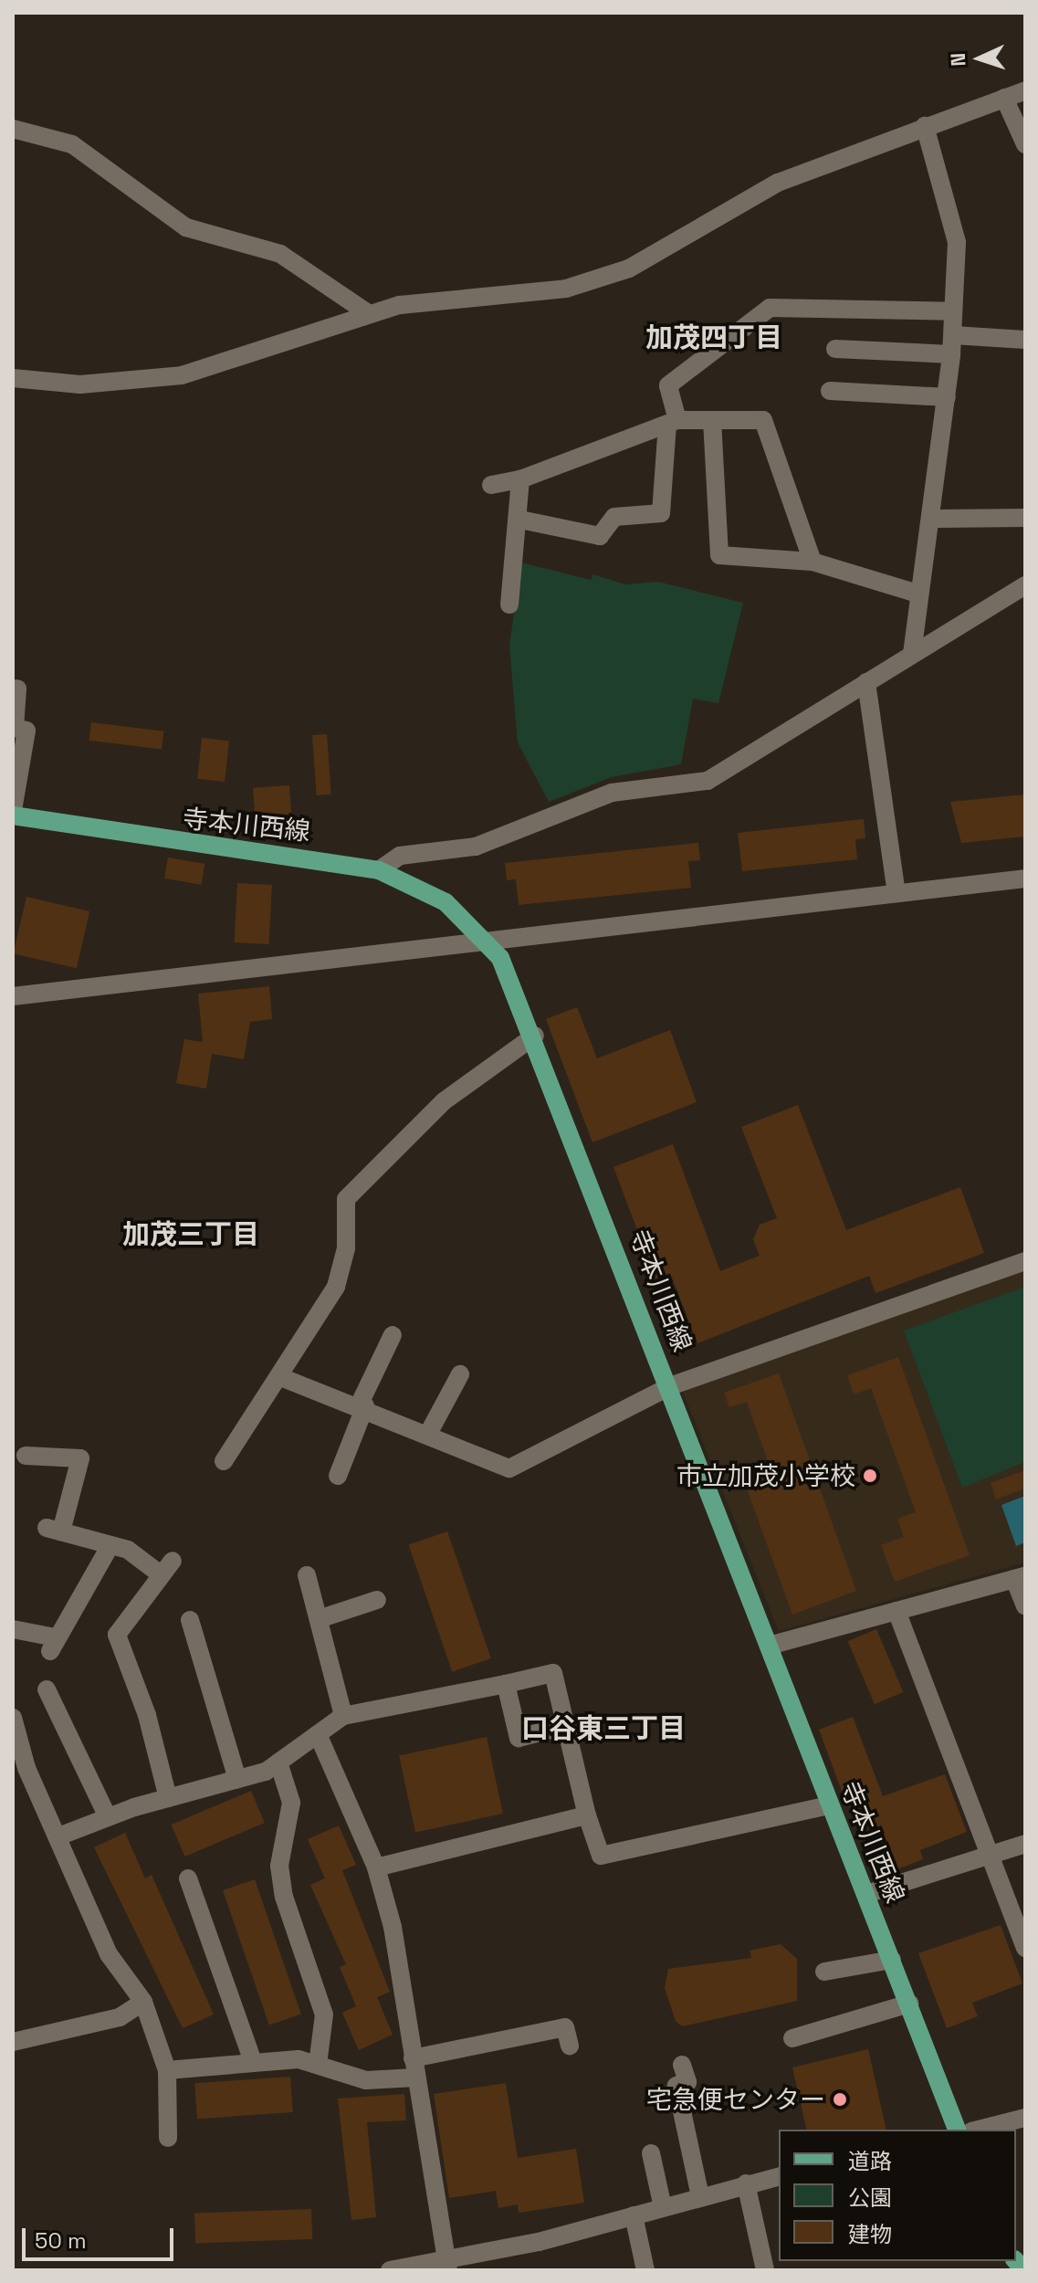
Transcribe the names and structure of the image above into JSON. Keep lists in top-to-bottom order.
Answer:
{
  "streets": {
    "main road": ["寺本川西線"]
  },
  "districts": ["加茂四丁目", "加茂三丁目", "口谷東三丁目"],
  "places": ["市立加茂小学校", "宅急便センター"],
  "legend": ["道路", "公園", "建物"],
  "scale_bar": "50 m",
  "north": "left"
}
